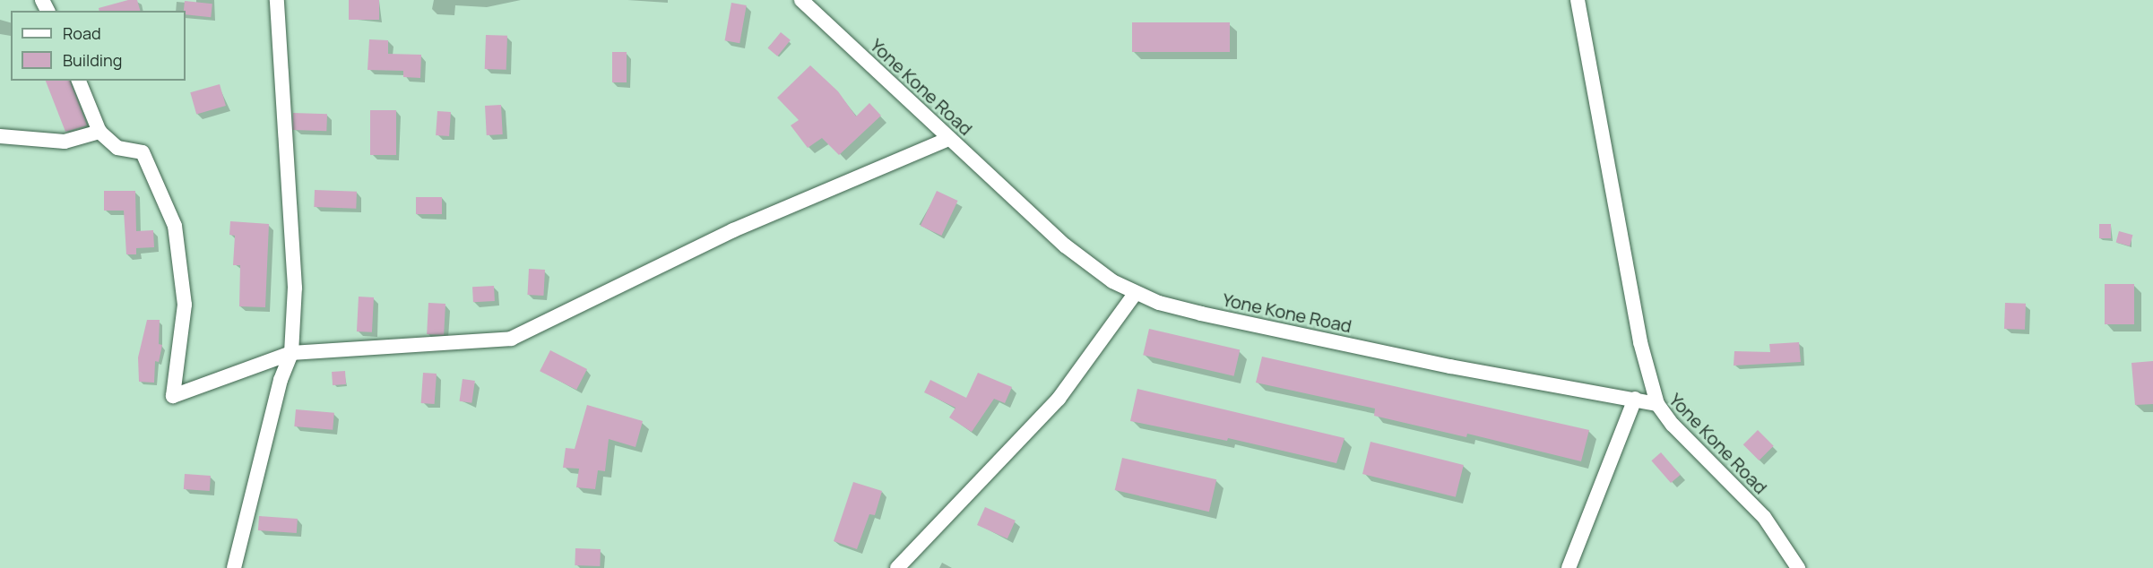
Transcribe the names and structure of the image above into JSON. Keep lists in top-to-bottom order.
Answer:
{
  "streets": {
    "street": ["Yone Kone Road"]
  },
  "legend": ["Road", "Building"]
}
